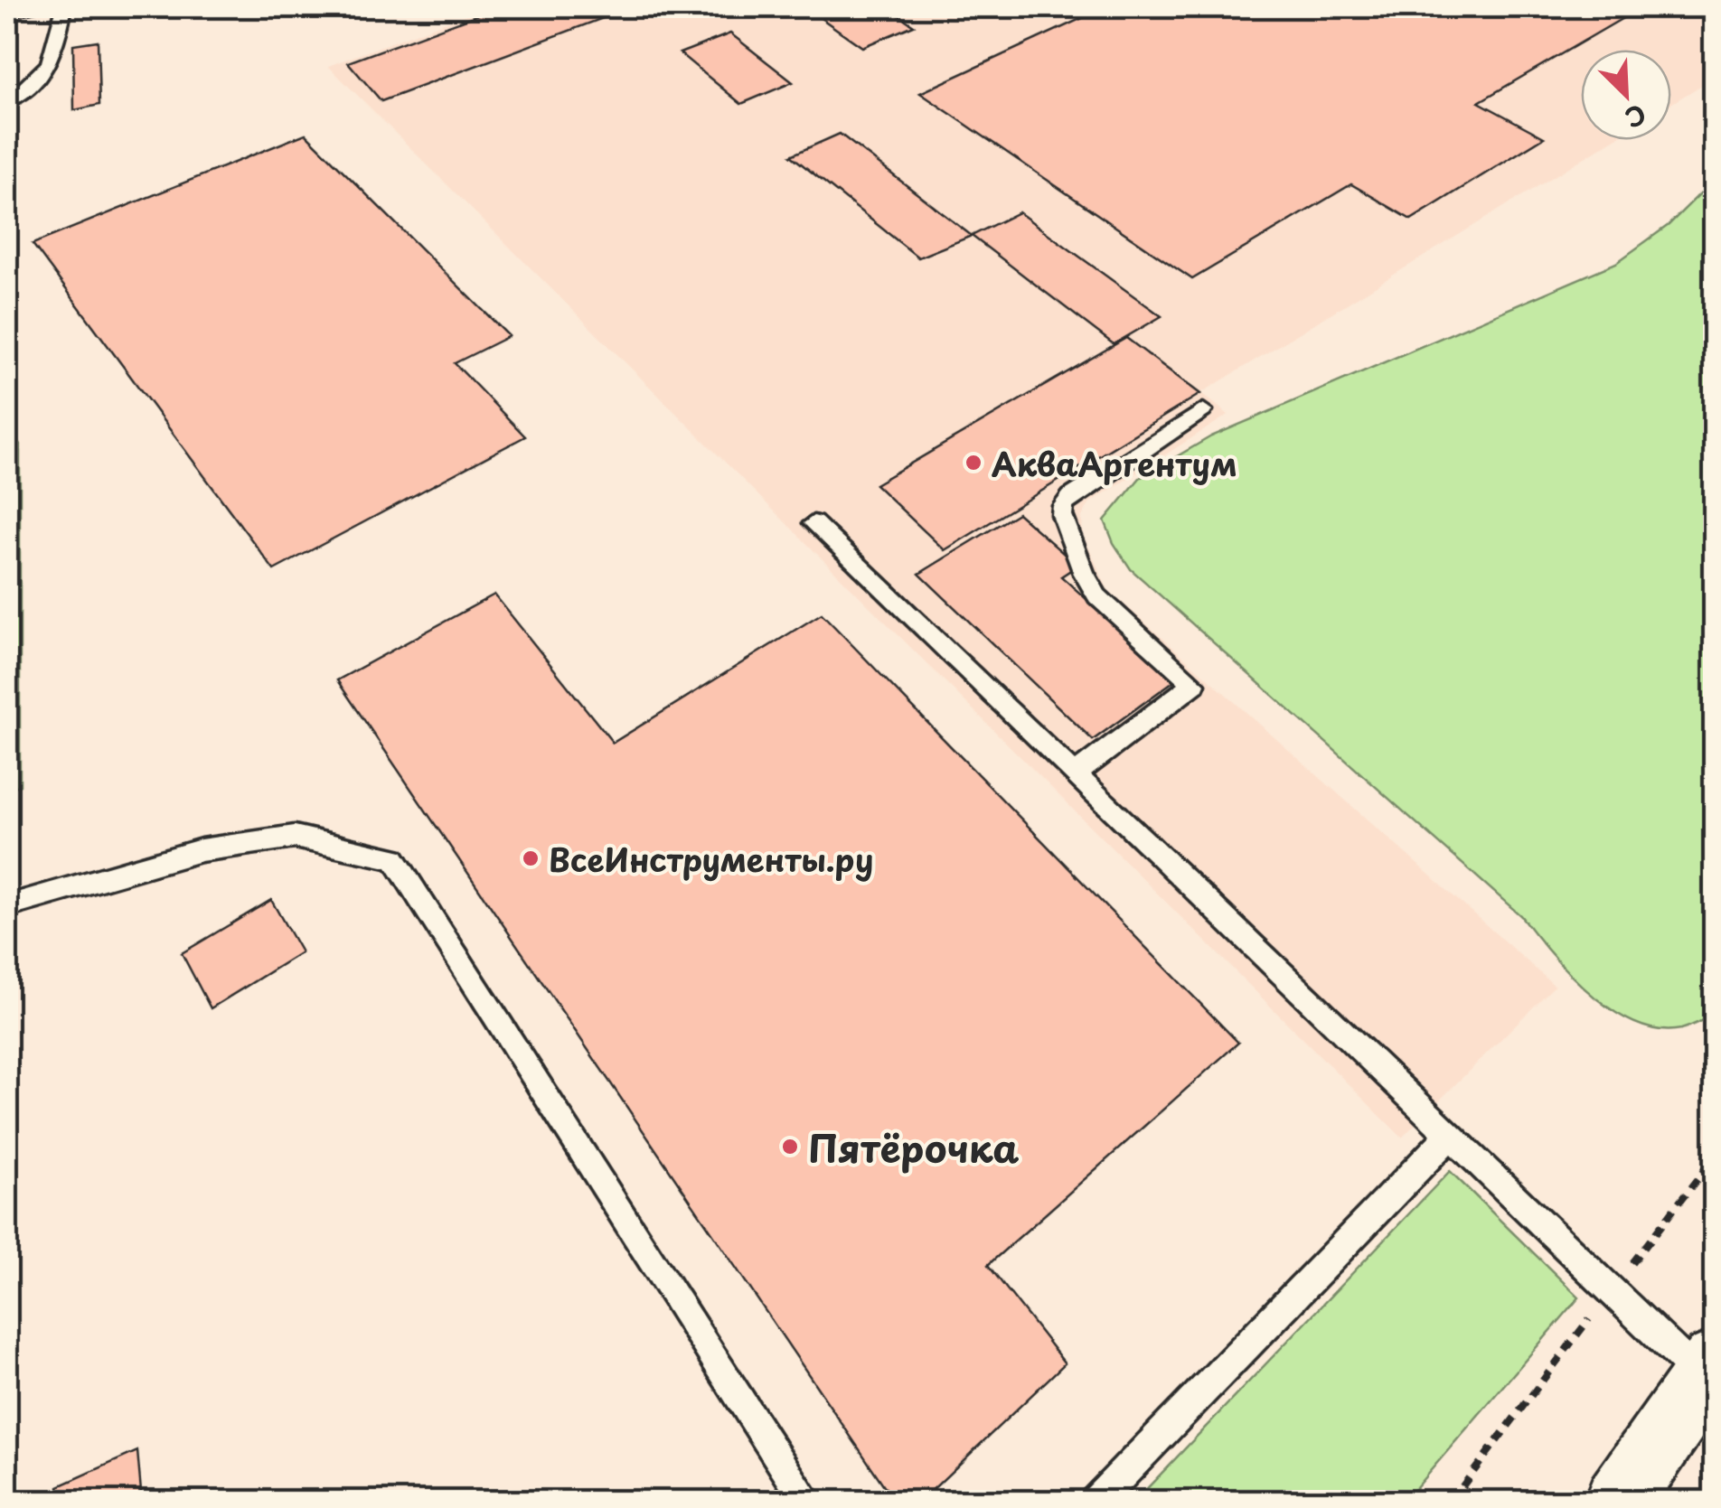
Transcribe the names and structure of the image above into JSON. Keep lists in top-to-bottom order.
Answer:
{
  "places": ["АкваАргентум", "ВсеИнструменты.ру", "Пятёрочка"],
  "north": "bottom right"
}
